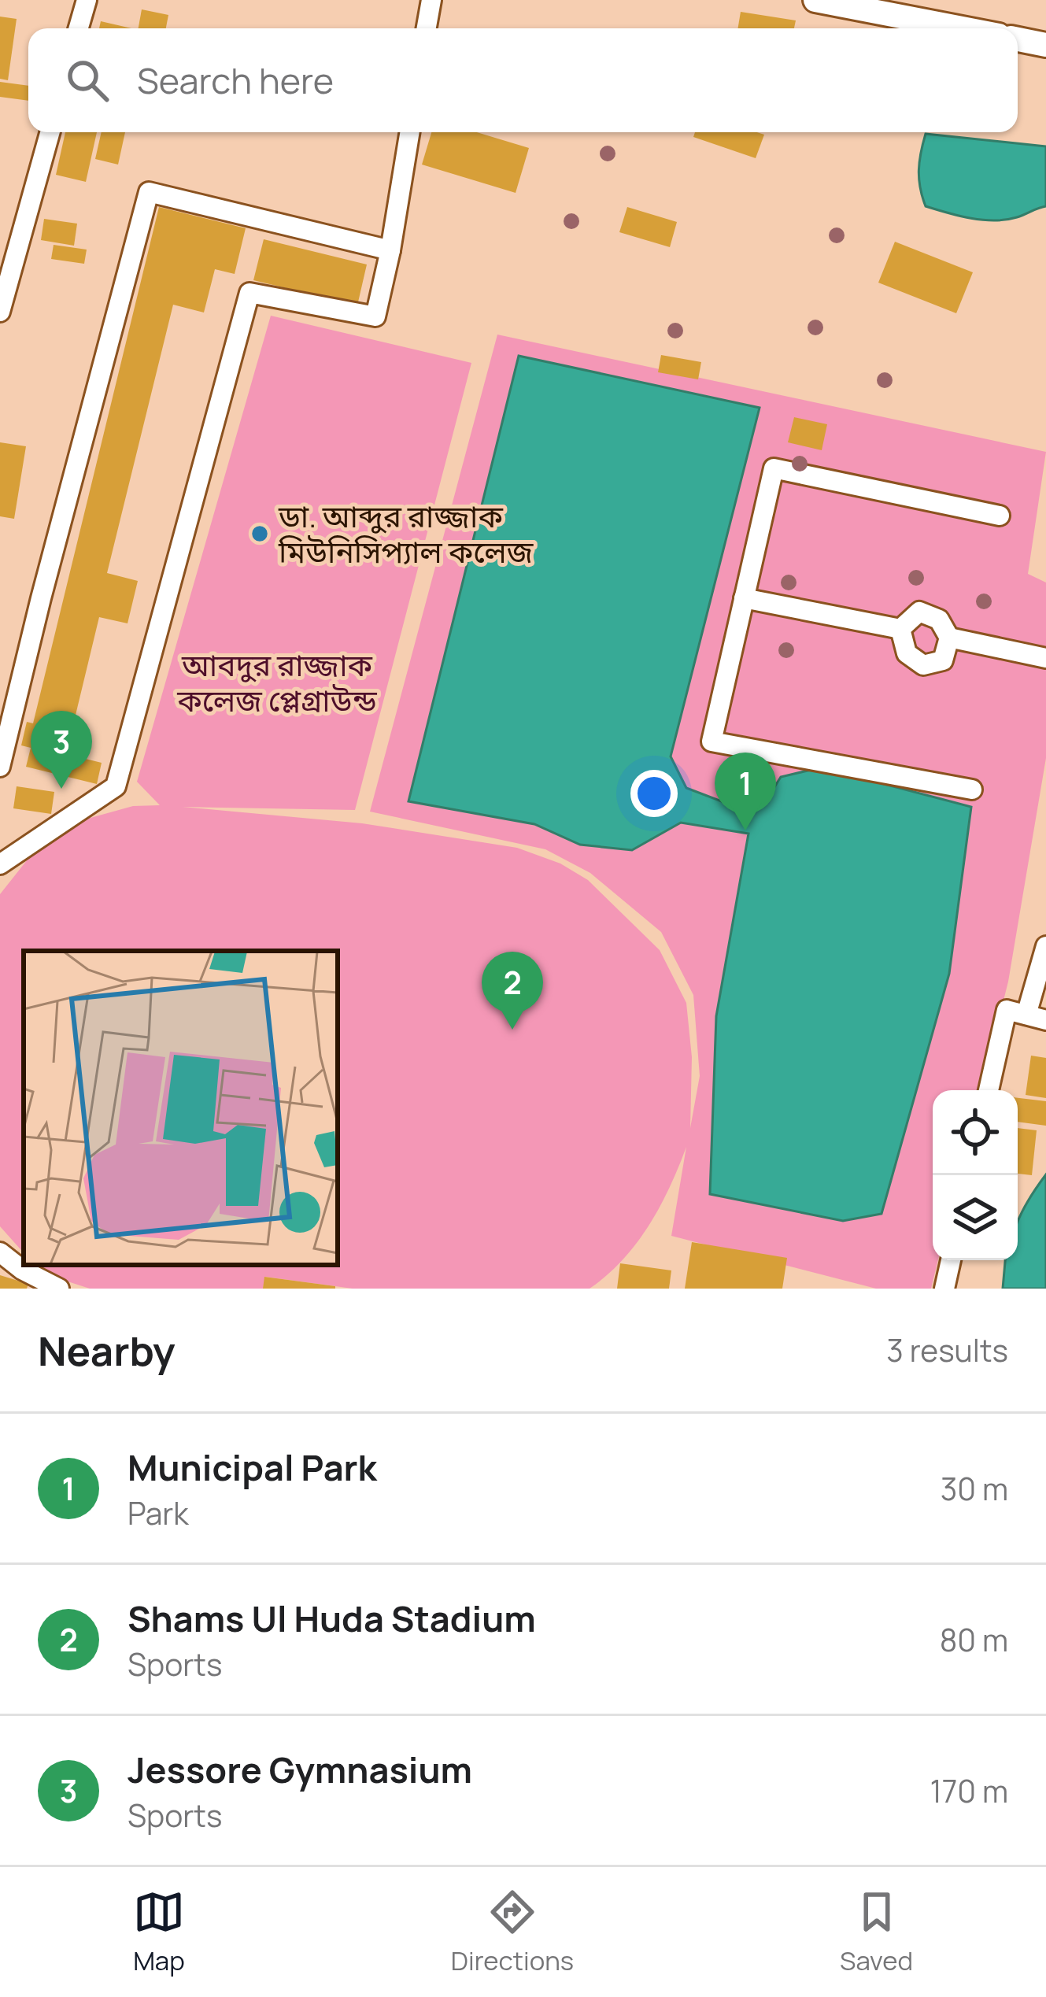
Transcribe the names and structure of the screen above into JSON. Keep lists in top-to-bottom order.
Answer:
{
  "parks": ["আবদুর রাজ্জাক কলেজ প্লেগ্রাউন্ড"],
  "places": ["ডা. আব্দুর রাজ্জাক মিউনিসিপ্যাল কলেজ"],
  "page": {
    "search": "Search here",
    "pins": ["3", "1", "2"],
    "heading": ["Nearby", "3 results"],
    "list": [
      {
        "mark": "1",
        "name": "Municipal Park",
        "note": "Park",
        "value": "30 m"
      },
      {
        "mark": "2",
        "name": "Shams Ul Huda Stadium",
        "note": "Sports",
        "value": "80 m"
      },
      {
        "mark": "3",
        "name": "Jessore Gymnasium",
        "note": "Sports",
        "value": "170 m"
      }
    ],
    "nav": ["Map", "Directions", "Saved"]
  }
}
